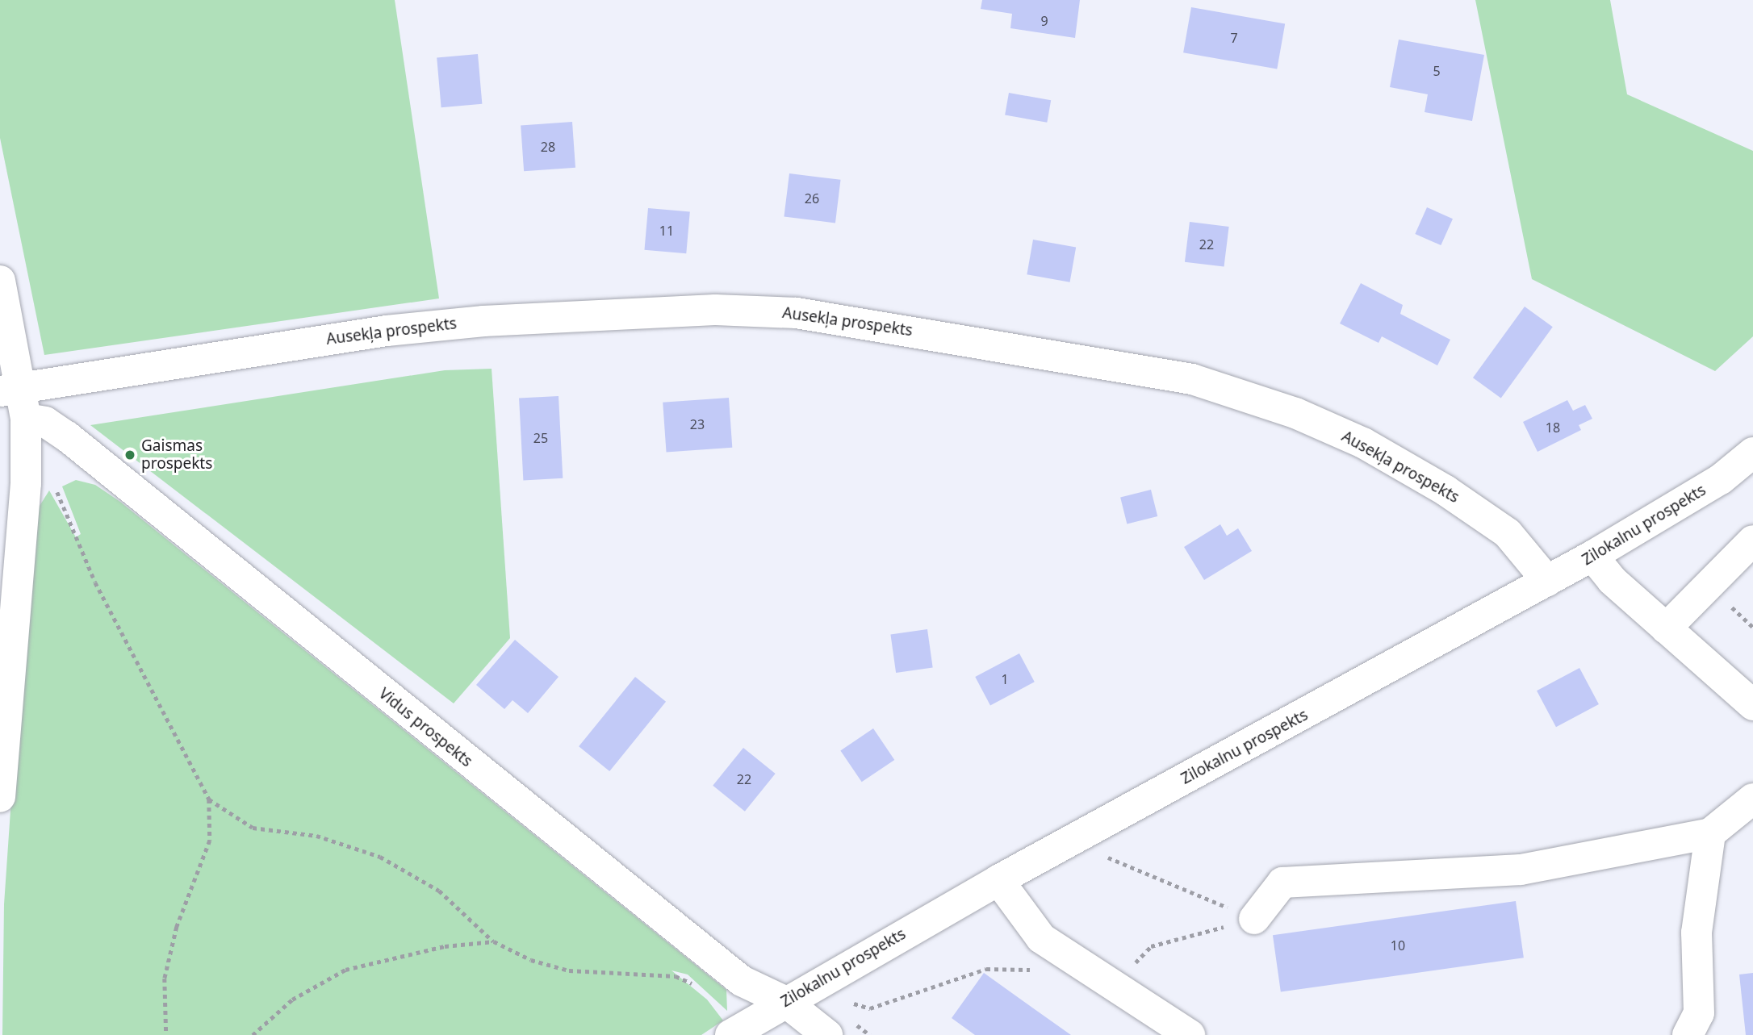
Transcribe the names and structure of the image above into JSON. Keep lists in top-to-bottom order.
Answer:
{
  "streets": {
    "street": ["Ausekļa prospekts", "Zilokalnu prospekts", "Vidus prospekts"]
  },
  "crossings": [
    ["Ausekļa prospekts", "Zilokalnu prospekts"],
    ["Ausekļa prospekts", "Vidus prospekts"],
    ["Zilokalnu prospekts", "Vidus prospekts"]
  ],
  "places": ["Gaismas prospekts"],
  "house_numbers": [
    "9",
    "7",
    "5",
    "28",
    "26",
    "11",
    "22",
    "23",
    "18",
    "25",
    "1",
    "22",
    "10"
  ]
}
